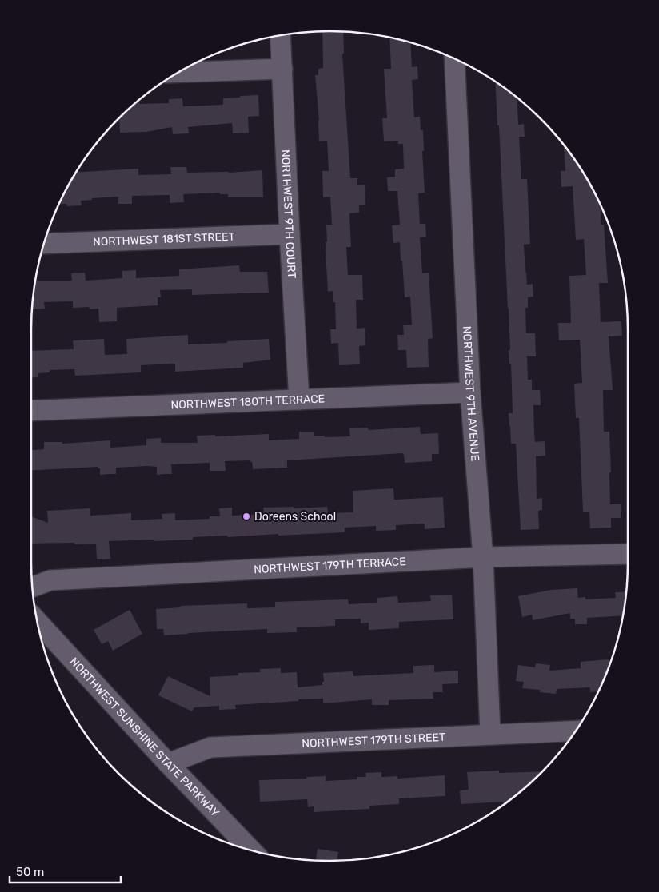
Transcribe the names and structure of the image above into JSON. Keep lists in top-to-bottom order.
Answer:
{
  "streets": {
    "street": [
      "NORTHWEST 9TH COURT",
      "NORTHWEST 181ST STREET",
      "NORTHWEST 9TH AVENUE",
      "NORTHWEST 180TH TERRACE",
      "NORTHWEST 179TH TERRACE",
      "NORTHWEST SUNSHINE STATE PARKWAY",
      "NORTHWEST 179TH STREET"
    ]
  },
  "crossings": [
    ["NORTHWEST 9TH COURT", "NORTHWEST 181ST STREET"],
    ["NORTHWEST 9TH COURT", "NORTHWEST 180TH TERRACE"],
    ["NORTHWEST 9TH AVENUE", "NORTHWEST 180TH TERRACE"],
    ["NORTHWEST 9TH AVENUE", "NORTHWEST 179TH TERRACE"],
    ["NORTHWEST 9TH AVENUE", "NORTHWEST 179TH STREET"],
    ["NORTHWEST SUNSHINE STATE PARKWAY", "NORTHWEST 179TH STREET"]
  ],
  "places": ["Doreens School"],
  "scale_bar": "50 m"
}
